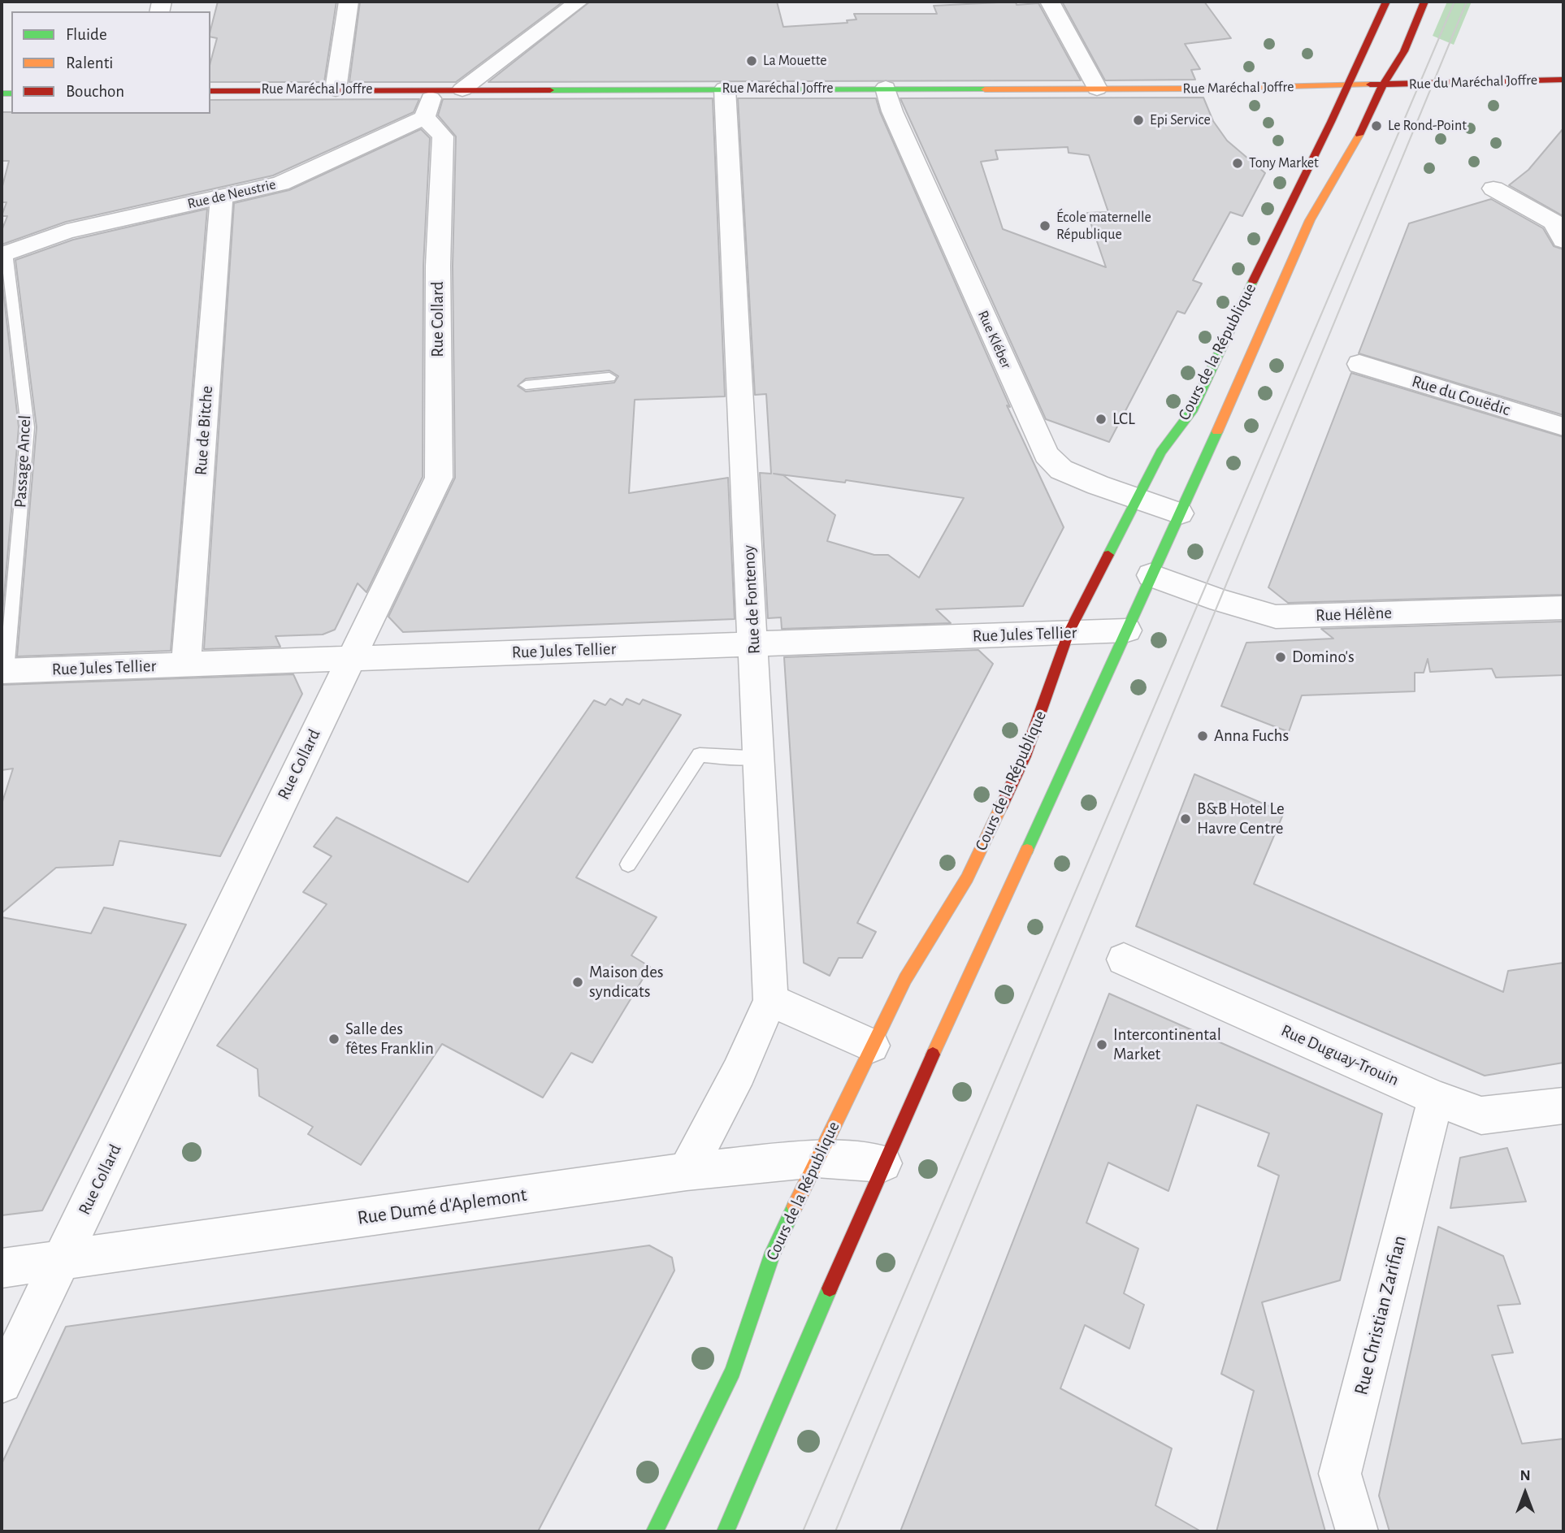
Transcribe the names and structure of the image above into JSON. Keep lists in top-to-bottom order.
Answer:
{
  "streets": {
    "main road": ["Rue du Maréchal Joffre", "Rue Maréchal Joffre", "Cours de la République"],
    "street": [
      "Rue de Neustrie",
      "Rue Collard",
      "Rue Kléber",
      "Rue du Couëdic",
      "Rue de Bitche",
      "Rue de Fontenoy",
      "Rue Hélène",
      "Rue Jules Tellier",
      "Rue Duguay-Trouin",
      "Rue Dumé d'Aplemont",
      "Rue Christian Zarifian"
    ],
    "lane": ["Passage Ancel"]
  },
  "crossings": [
    ["Rue du Maréchal Joffre", "Rue Maréchal Joffre"],
    ["Rue du Maréchal Joffre", "Cours de la République"],
    ["Rue Maréchal Joffre", "Rue de Neustrie"],
    ["Rue Maréchal Joffre", "Rue Collard"],
    ["Rue Maréchal Joffre", "Rue Kléber"],
    ["Rue Maréchal Joffre", "Cours de la République"],
    ["Rue Maréchal Joffre", "Rue de Fontenoy"],
    ["Rue de Neustrie", "Rue Collard"],
    ["Rue de Neustrie", "Rue de Bitche"],
    ["Rue de Neustrie", "Passage Ancel"],
    ["Rue Collard", "Rue Jules Tellier"],
    ["Rue Collard", "Rue Dumé d'Aplemont"],
    ["Rue Kléber", "Cours de la République"],
    ["Cours de la République", "Rue Hélène"],
    ["Cours de la République", "Rue Jules Tellier"],
    ["Cours de la République", "Rue Dumé d'Aplemont"],
    ["Rue de Bitche", "Rue Jules Tellier"],
    ["Passage Ancel", "Rue Jules Tellier"],
    ["Rue de Fontenoy", "Rue Jules Tellier"],
    ["Rue Duguay-Trouin", "Rue Christian Zarifian"]
  ],
  "places": [
    "La Mouette",
    "Epi Service",
    "Le Rond-Point",
    "Tony Market",
    "École maternelle République",
    "LCL",
    "Domino's",
    "Anna Fuchs",
    "B&B Hotel Le Havre Centre",
    "Maison des syndicats",
    "Salle des fêtes Franklin",
    "Intercontinental Market"
  ],
  "legend": ["Fluide", "Ralenti", "Bouchon"],
  "north": "top"
}
